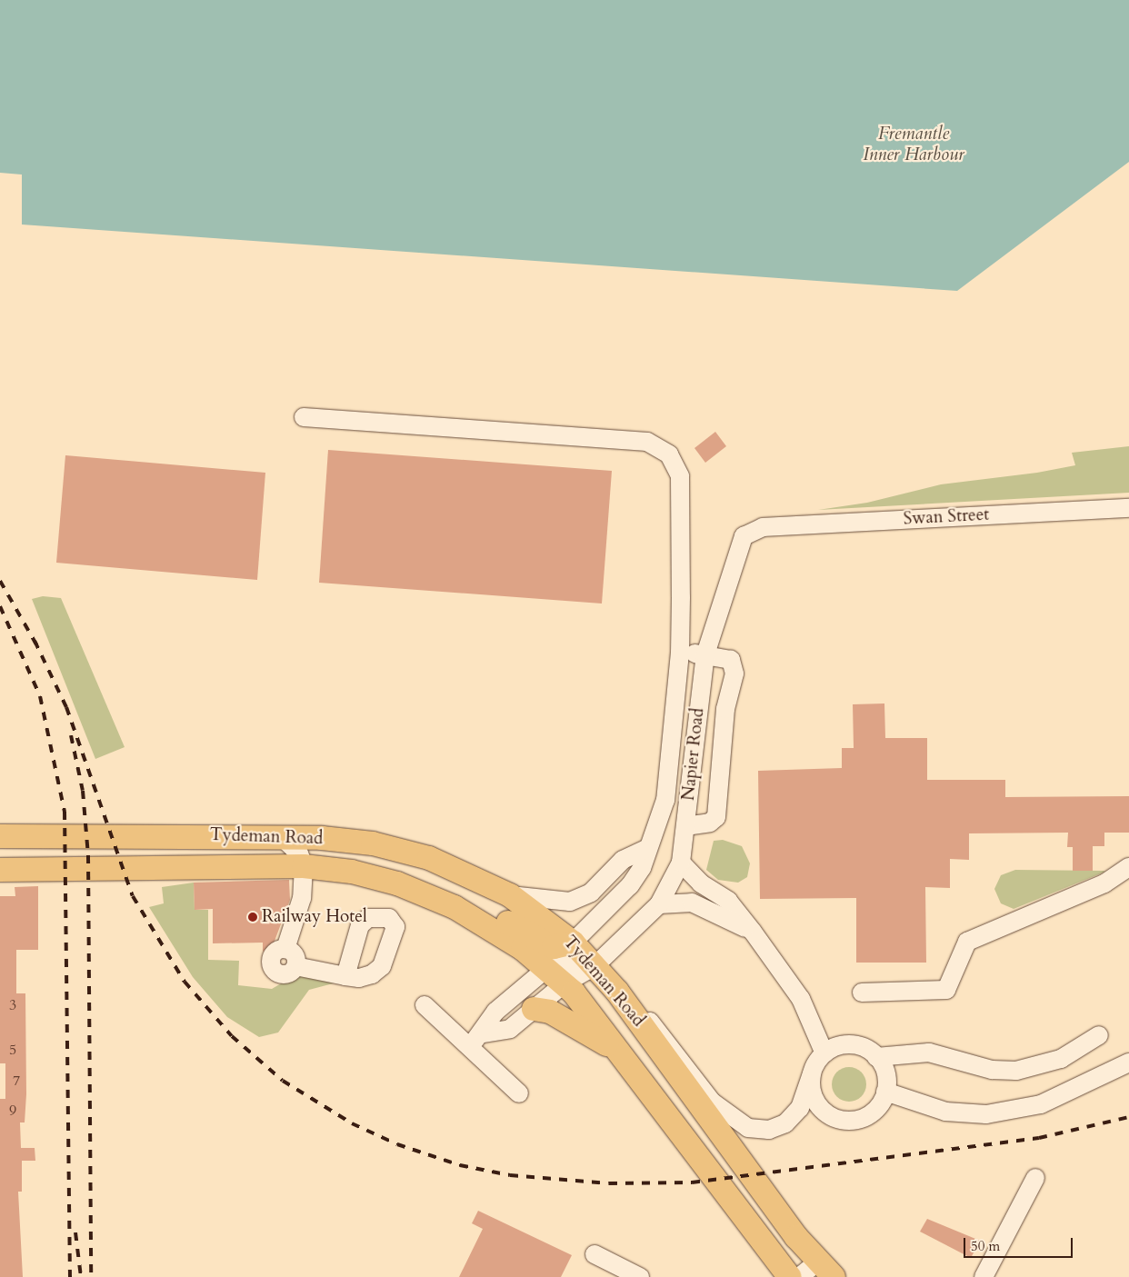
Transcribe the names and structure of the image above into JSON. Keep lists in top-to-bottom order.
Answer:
{
  "streets": {
    "main road": ["Tydeman Road"],
    "street": ["Swan Street", "Napier Road"]
  },
  "crossings": [
    ["Swan Street", "Napier Road"],
    ["Napier Road", "Tydeman Road"]
  ],
  "water": ["Fremantle Inner Harbour"],
  "places": ["Railway Hotel"],
  "house_numbers": [
    "3",
    "5",
    "7",
    "9"
  ],
  "scale_bar": "50 m"
}
